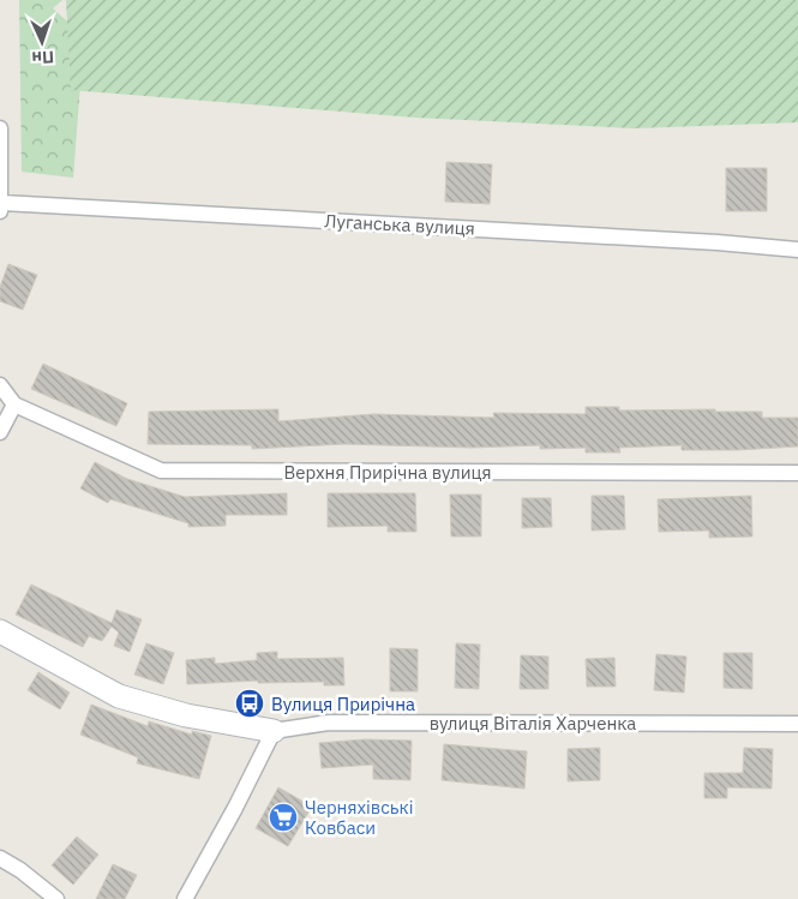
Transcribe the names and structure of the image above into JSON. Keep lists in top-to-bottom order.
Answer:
{
  "streets": {
    "street": ["Луганська вулиця", "Верхня Прирічна вулиця", "вулиця Віталія Харченка"]
  },
  "places": {
    "bus stop": ["Вулиця Прирічна"],
    "supermarket": ["Черняхівські Ковбаси"]
  },
  "north": "bottom"
}
